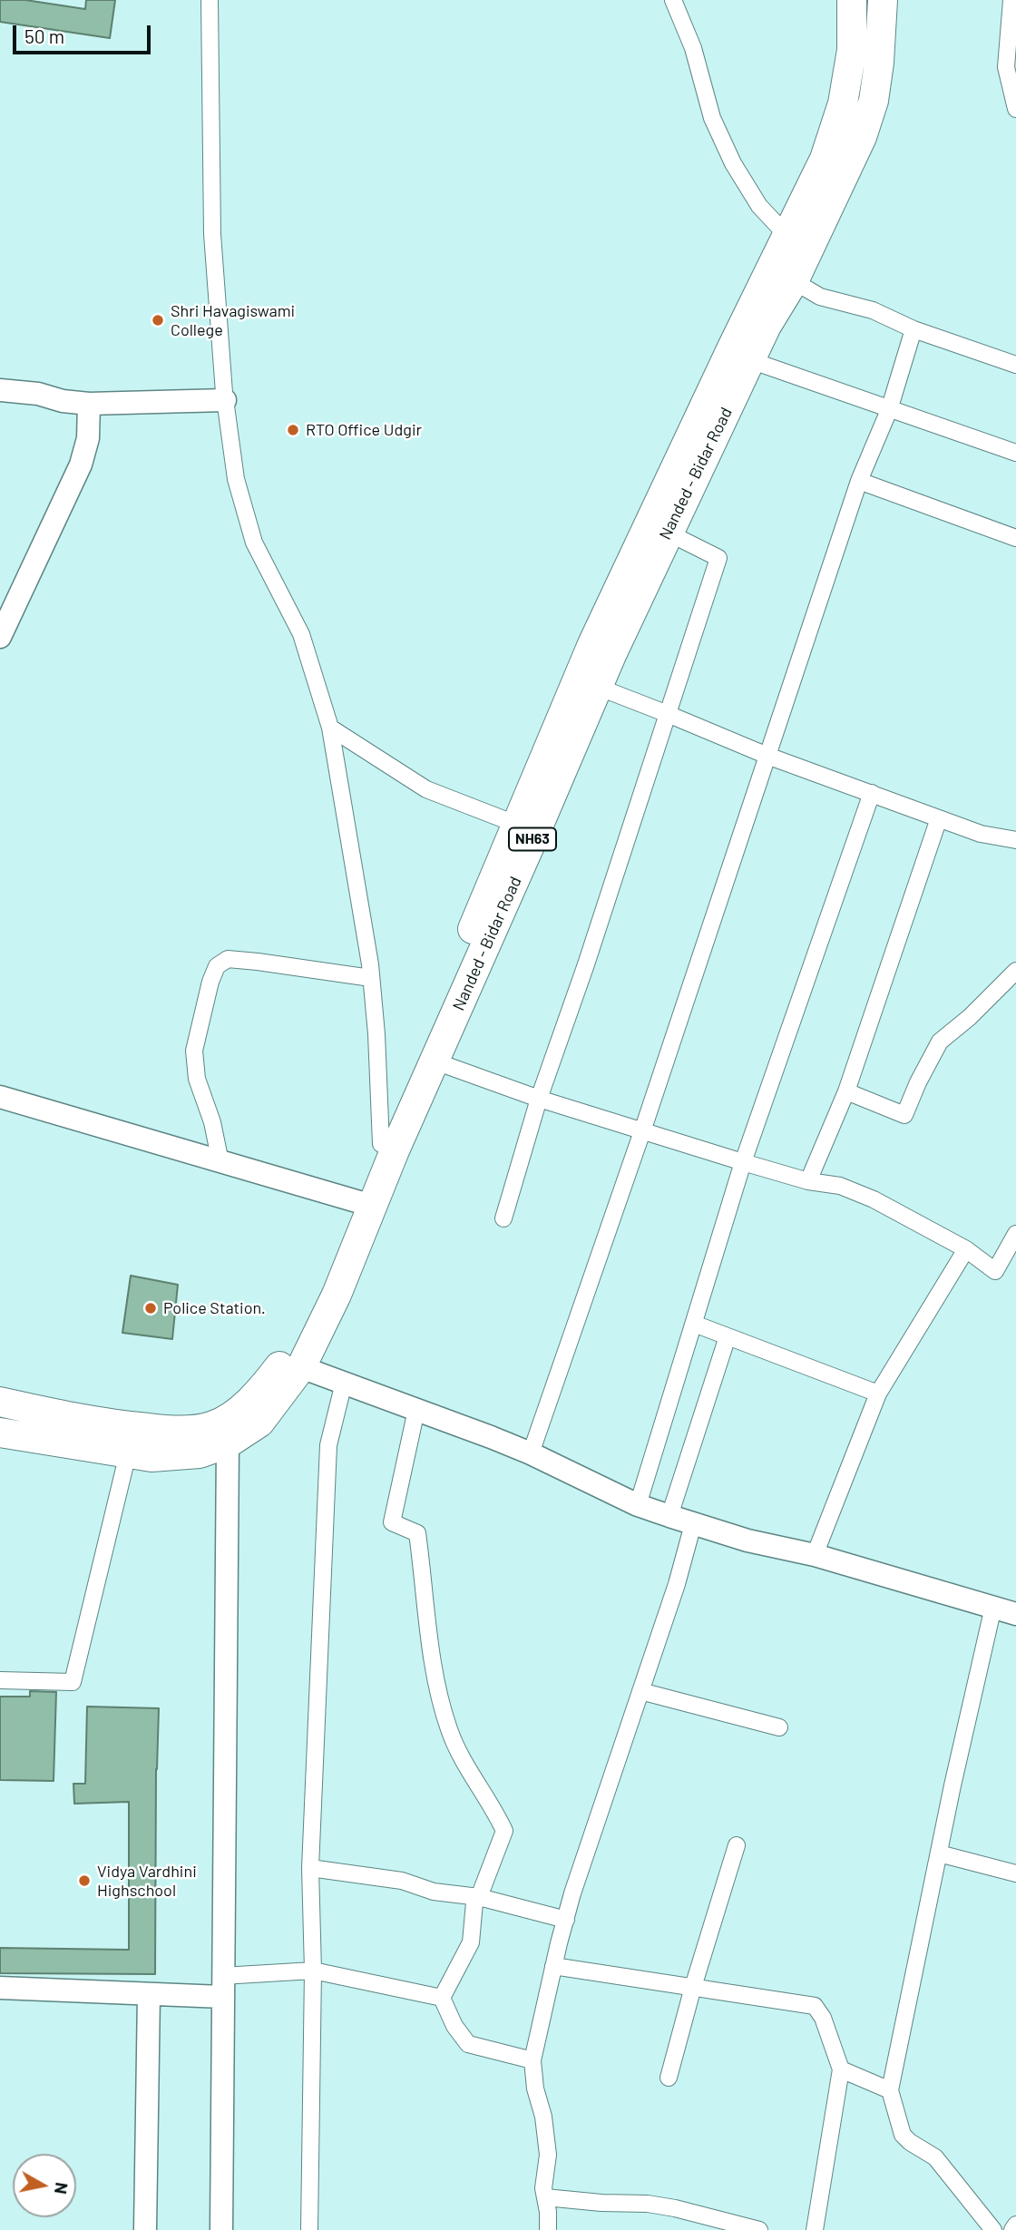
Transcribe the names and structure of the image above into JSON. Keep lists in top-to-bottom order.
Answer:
{
  "streets": {
    "highway": ["Nanded - Bidar Road", "NH63"]
  },
  "places": [
    "Shri Havagiswami College",
    "RTO Office Udgir",
    "Police Station.",
    "Vidya Vardhini Highschool"
  ],
  "scale_bar": "50 m",
  "north": "right"
}
